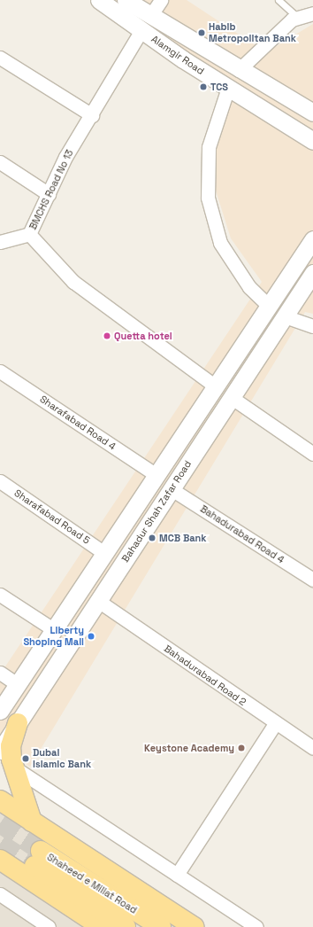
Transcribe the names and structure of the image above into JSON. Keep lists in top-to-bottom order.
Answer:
{
  "streets": {
    "main road": ["Shaheed e Millat Road"],
    "street": [
      "Alamgir Road",
      "BMCHS Road No 13",
      "Sharafabad Road 4",
      "Bahadur Shah Zafar Road",
      "Sharafabad Road 5",
      "Bahadurabad Road 4",
      "Bahadurabad Road 2"
    ]
  },
  "crossings": [
    ["Alamgir Road", "BMCHS Road No 13"],
    ["BMCHS Road No 13", "Bahadur Shah Zafar Road"],
    ["Sharafabad Road 4", "Bahadur Shah Zafar Road"],
    ["Bahadur Shah Zafar Road", "Sharafabad Road 5"],
    ["Bahadur Shah Zafar Road", "Bahadurabad Road 4"],
    ["Bahadur Shah Zafar Road", "Bahadurabad Road 2"]
  ],
  "places": [
    "Habib Metropolitan Bank",
    "TCS",
    "Quetta hotel",
    "MCB Bank",
    "Liberty Shoping Mall",
    "Keystone Academy",
    "Dubai Islamic Bank"
  ]
}
